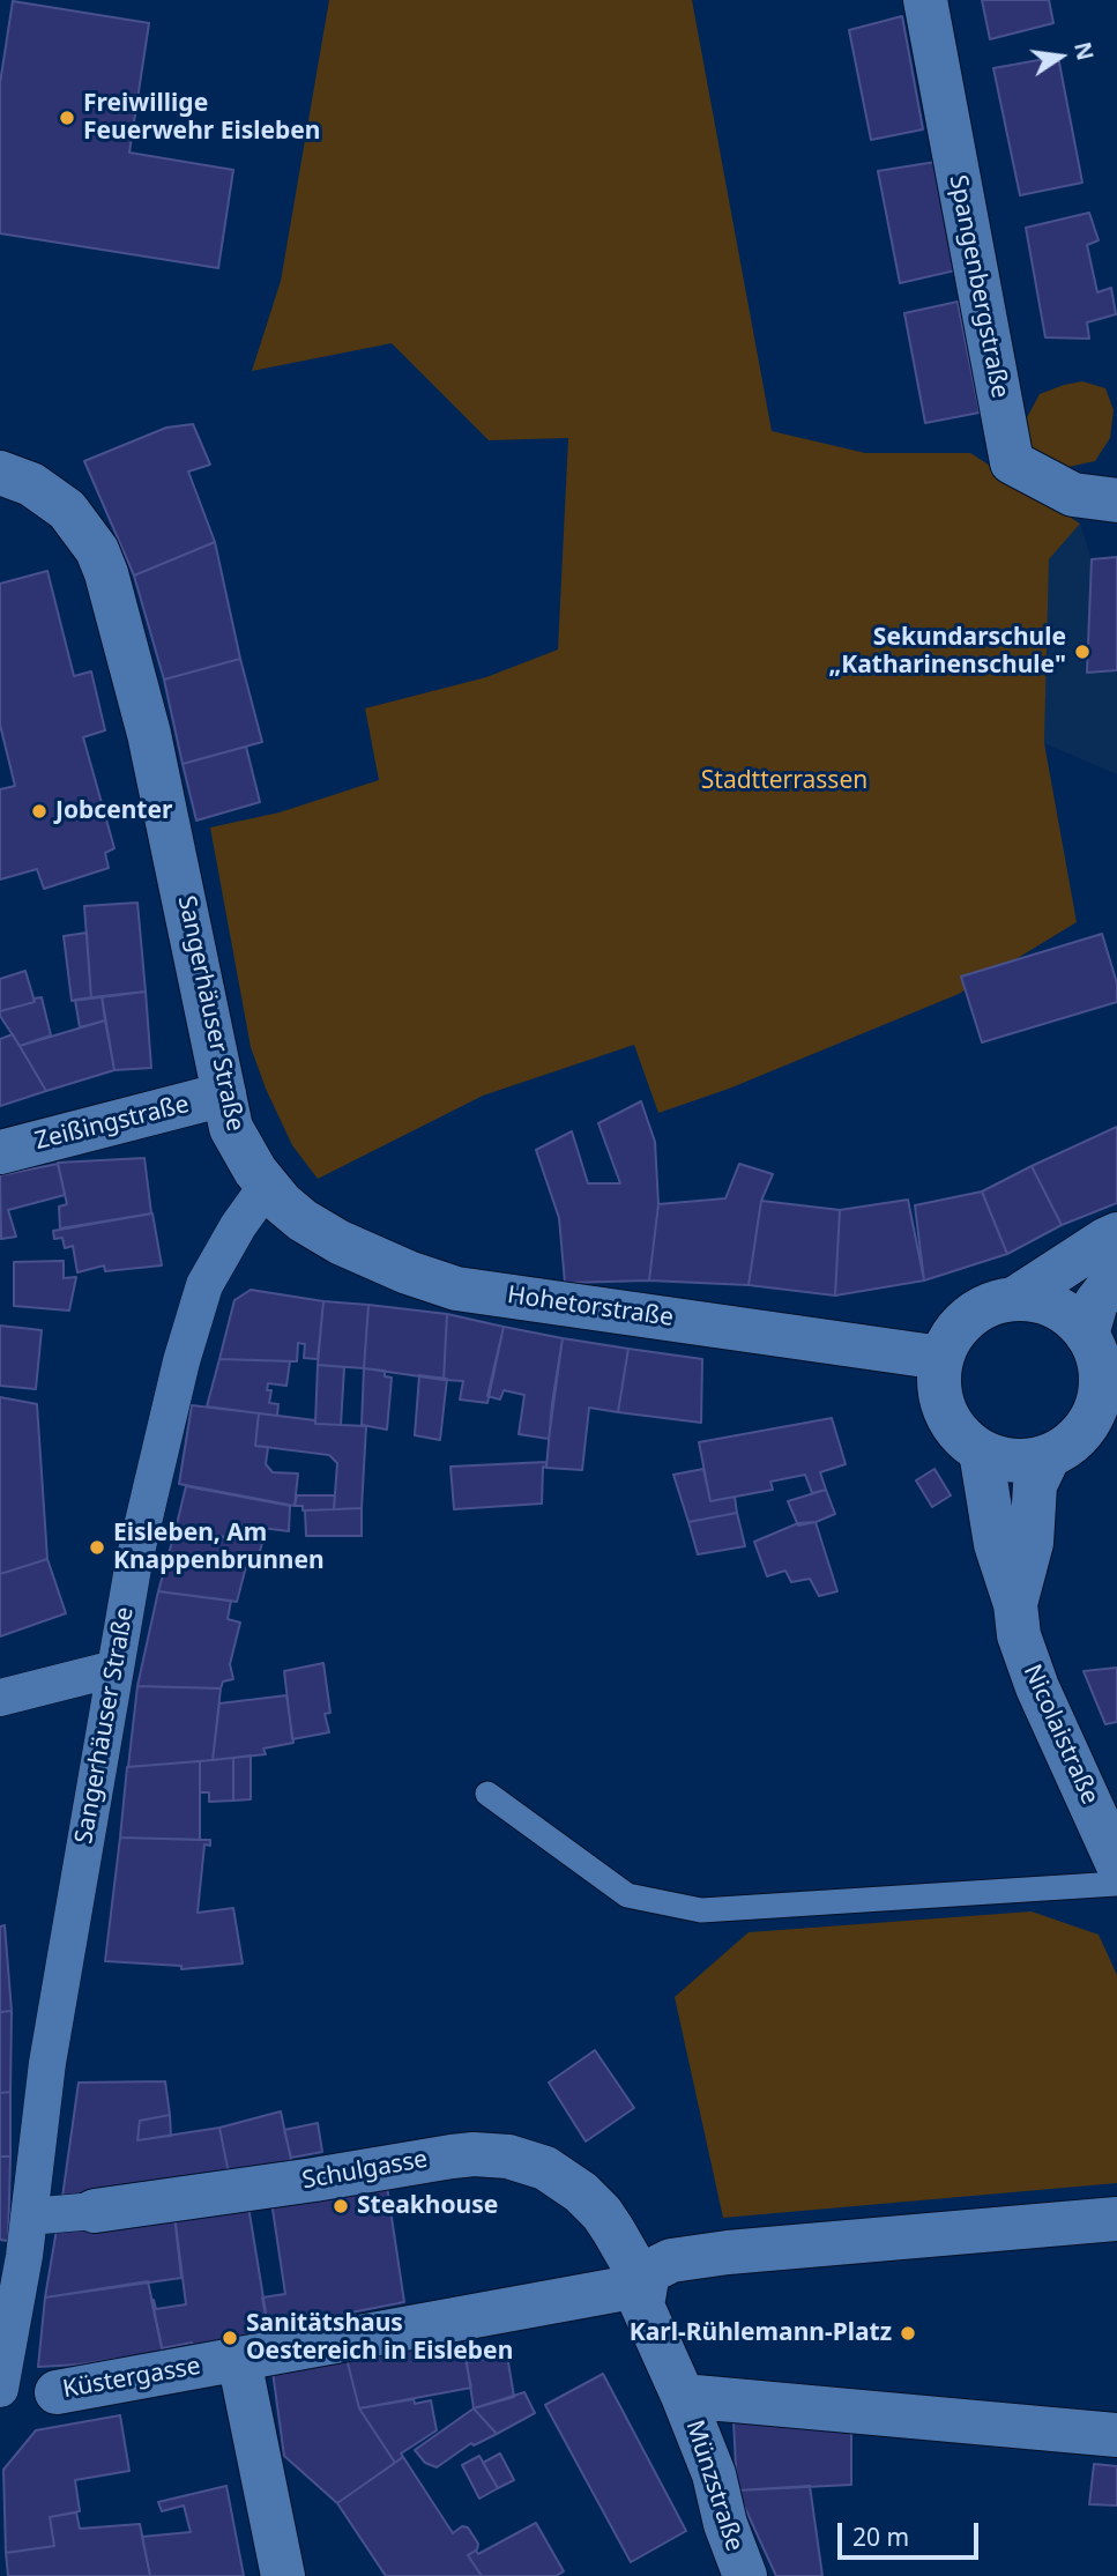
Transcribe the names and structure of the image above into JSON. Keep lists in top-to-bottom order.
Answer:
{
  "streets": {
    "street": [
      "Spangenbergstraße",
      "Sangerhäuser Straße",
      "Zeißingstraße",
      "Hohetorstraße",
      "Nicolaistraße",
      "Schulgasse",
      "Küstergasse",
      "Münzstraße"
    ]
  },
  "crossings": [
    ["Sangerhäuser Straße", "Zeißingstraße"],
    ["Sangerhäuser Straße", "Hohetorstraße"],
    ["Sangerhäuser Straße", "Schulgasse"],
    ["Sangerhäuser Straße", "Küstergasse"],
    ["Hohetorstraße", "Nicolaistraße"],
    ["Schulgasse", "Küstergasse"]
  ],
  "parks": ["Stadtterrassen"],
  "places": [
    "Freiwillige Feuerwehr Eisleben",
    "Sekundarschule „Katharinenschule\"",
    "Jobcenter",
    "Eisleben, Am Knappenbrunnen",
    "Steakhouse",
    "Karl-Rühlemann-Platz",
    "Sanitätshaus Oestereich in Eisleben"
  ],
  "scale_bar": "20 m",
  "north": "right"
}
